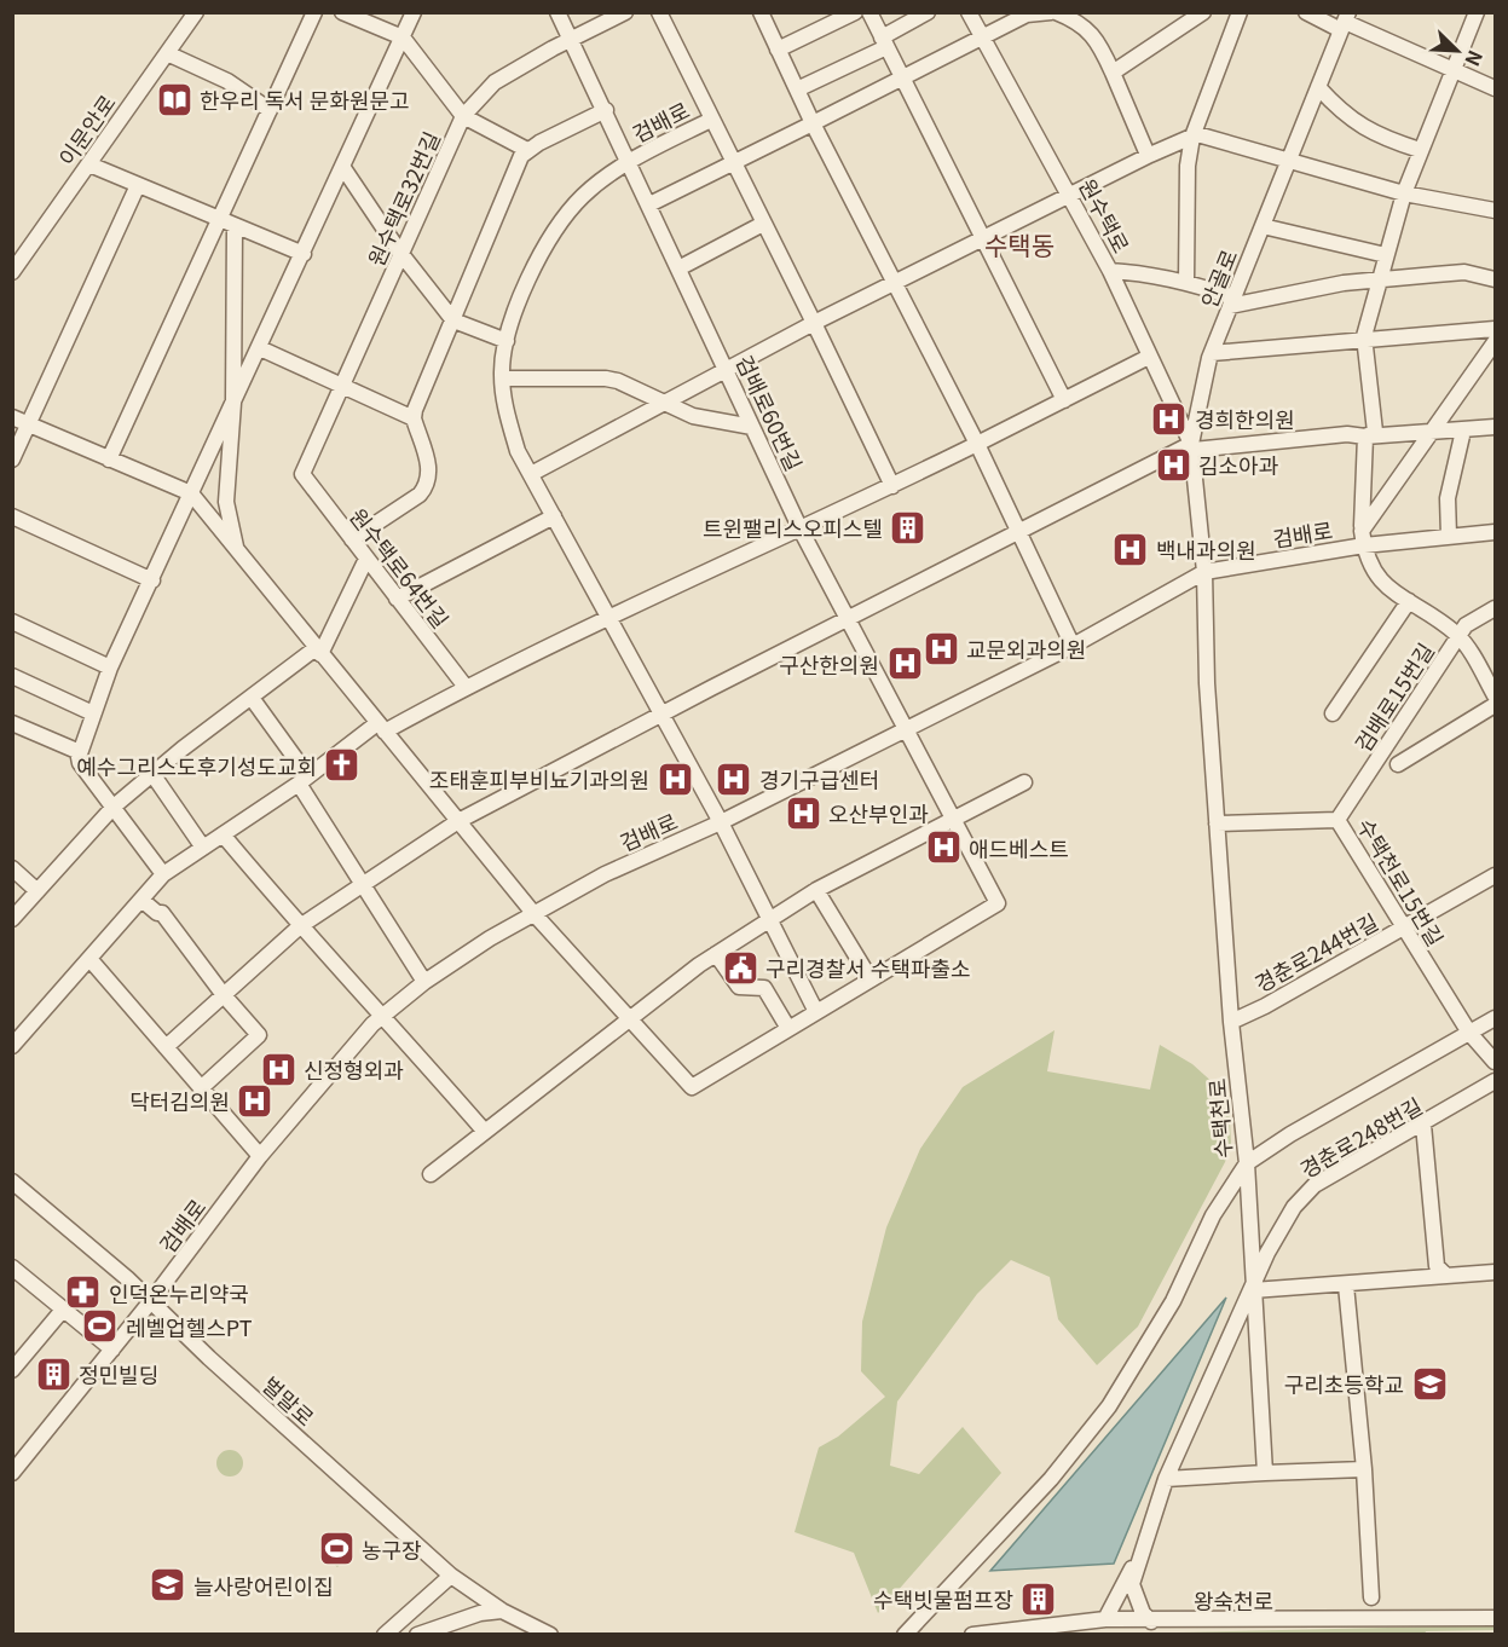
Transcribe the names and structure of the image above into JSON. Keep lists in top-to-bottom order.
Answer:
{
  "streets": {
    "street": [
      "검배로",
      "이문안로",
      "원수택로32번길",
      "원수택로",
      "안골로",
      "검배로60번길",
      "원수택로64번길",
      "검배로15번길",
      "수택천로15번길",
      "경춘로244번길",
      "수택천로",
      "경춘로248번길",
      "벌말로",
      "왕숙천로"
    ]
  },
  "crossings": [
    ["검배로", "안골로"],
    ["검배로", "검배로60번길"],
    ["검배로", "수택천로"],
    ["검배로", "벌말로"],
    ["원수택로32번길", "검배로60번길"],
    ["원수택로32번길", "원수택로64번길"],
    ["원수택로", "안골로"],
    ["안골로", "수택천로"],
    ["검배로15번길", "수택천로15번길"],
    ["수택천로15번길", "경춘로244번길"],
    ["수택천로15번길", "수택천로"],
    ["경춘로244번길", "수택천로"]
  ],
  "districts": ["수택동"],
  "places": {
    "library": ["한우리 독서 문화원문고"],
    "hospital": [
      "경희한의원",
      "김소아과",
      "백내과의원",
      "교문외과의원",
      "구산한의원",
      "조태훈피부비뇨기과의원",
      "경기구급센터",
      "오산부인과",
      "애드베스트",
      "신정형외과",
      "닥터김의원"
    ],
    "building": ["트윈팰리스오피스텔", "정민빌딩", "수택빗물펌프장"],
    "church": ["예수그리스도후기성도교회"],
    "public building": ["구리경찰서 수택파출소"],
    "pharmacy": ["인덕온누리약국"],
    "sports": ["레벨업헬스PT", "농구장"],
    "school or university": ["구리초등학교", "늘사랑어린이집"]
  },
  "north": "bottom right"
}
